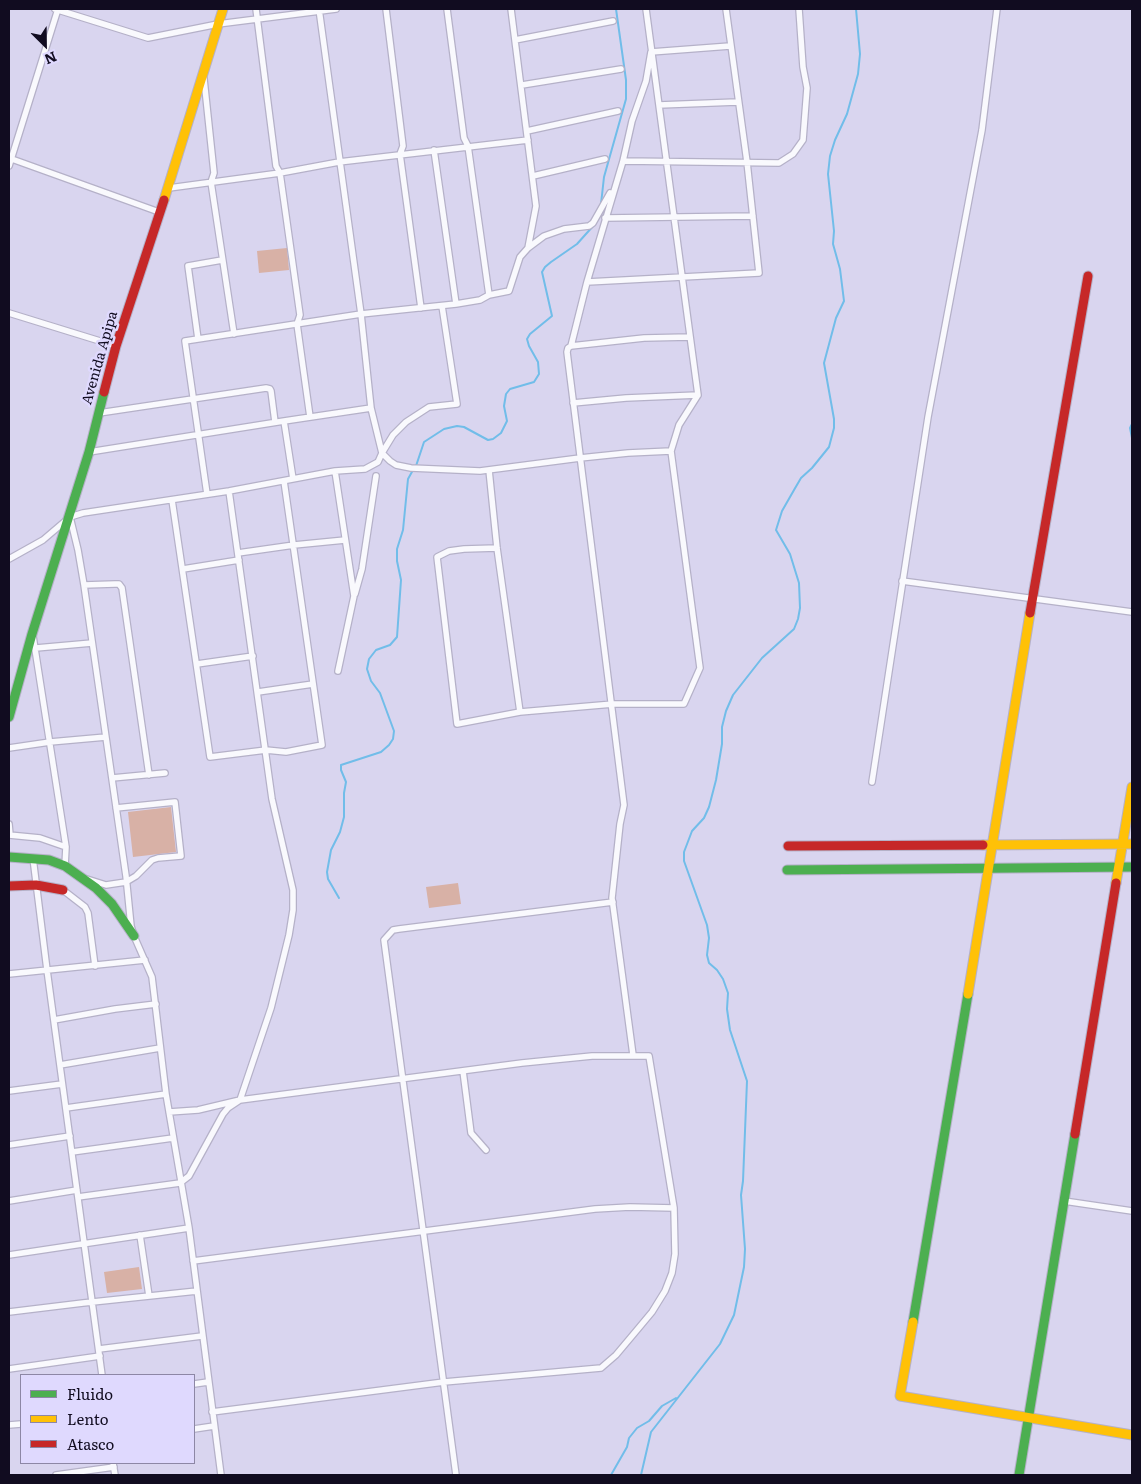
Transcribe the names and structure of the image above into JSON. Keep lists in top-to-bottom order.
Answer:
{
  "streets": {
    "street": ["Avenida Apipa"]
  },
  "legend": ["Fluido", "Lento", "Atasco"],
  "north": "bottom right"
}
